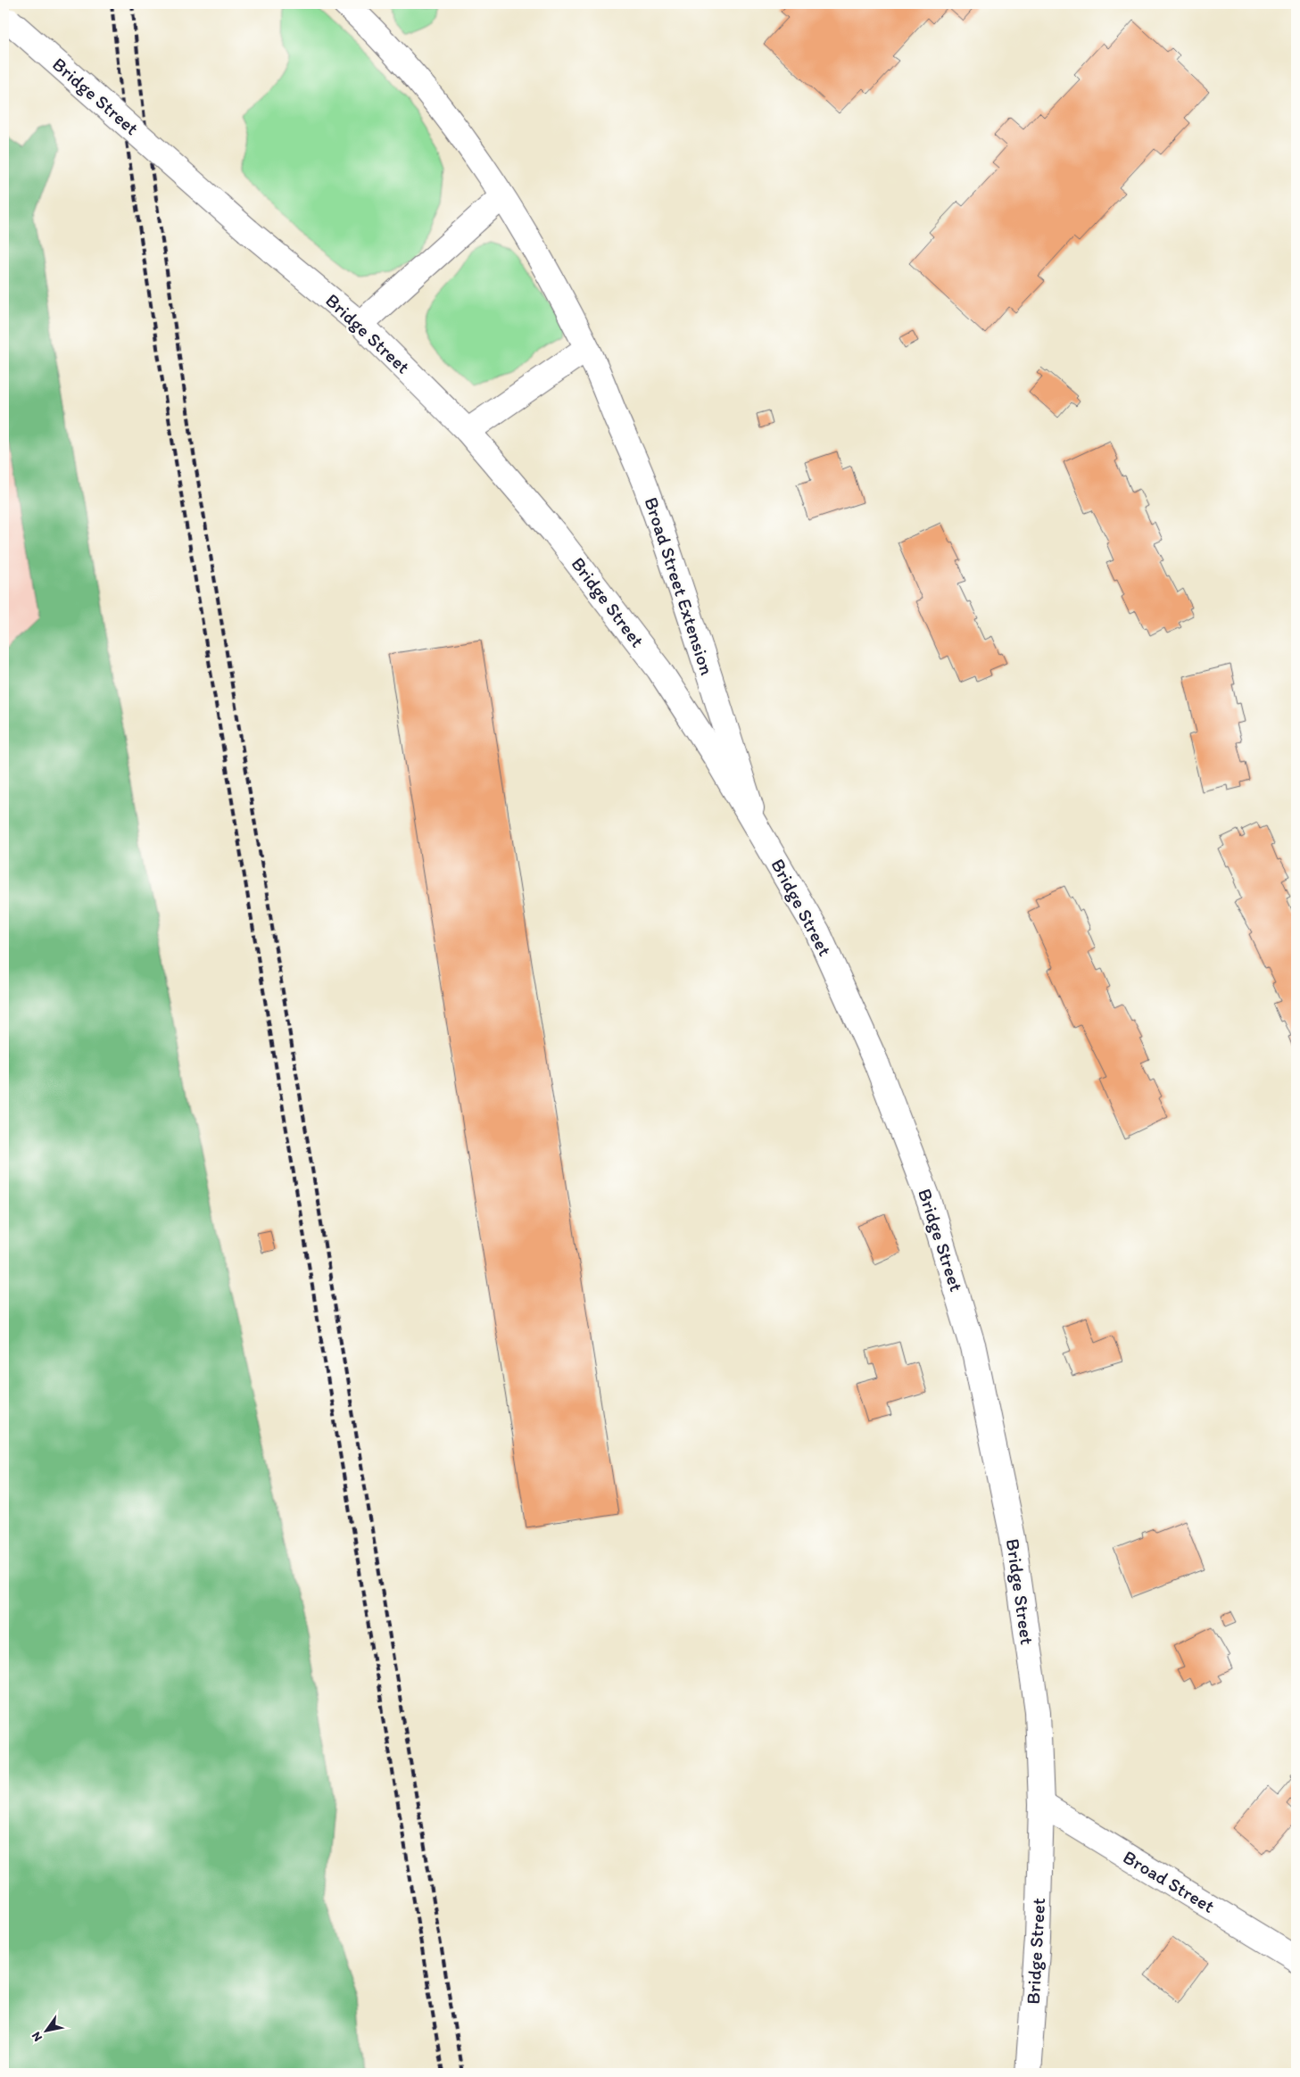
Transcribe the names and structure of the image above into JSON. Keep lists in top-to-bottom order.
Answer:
{
  "streets": {
    "main road": ["Bridge Street", "Broad Street Extension", "Broad Street"]
  },
  "crossings": [
    ["Bridge Street", "Broad Street Extension"],
    ["Bridge Street", "Broad Street"]
  ],
  "north": "bottom left"
}
